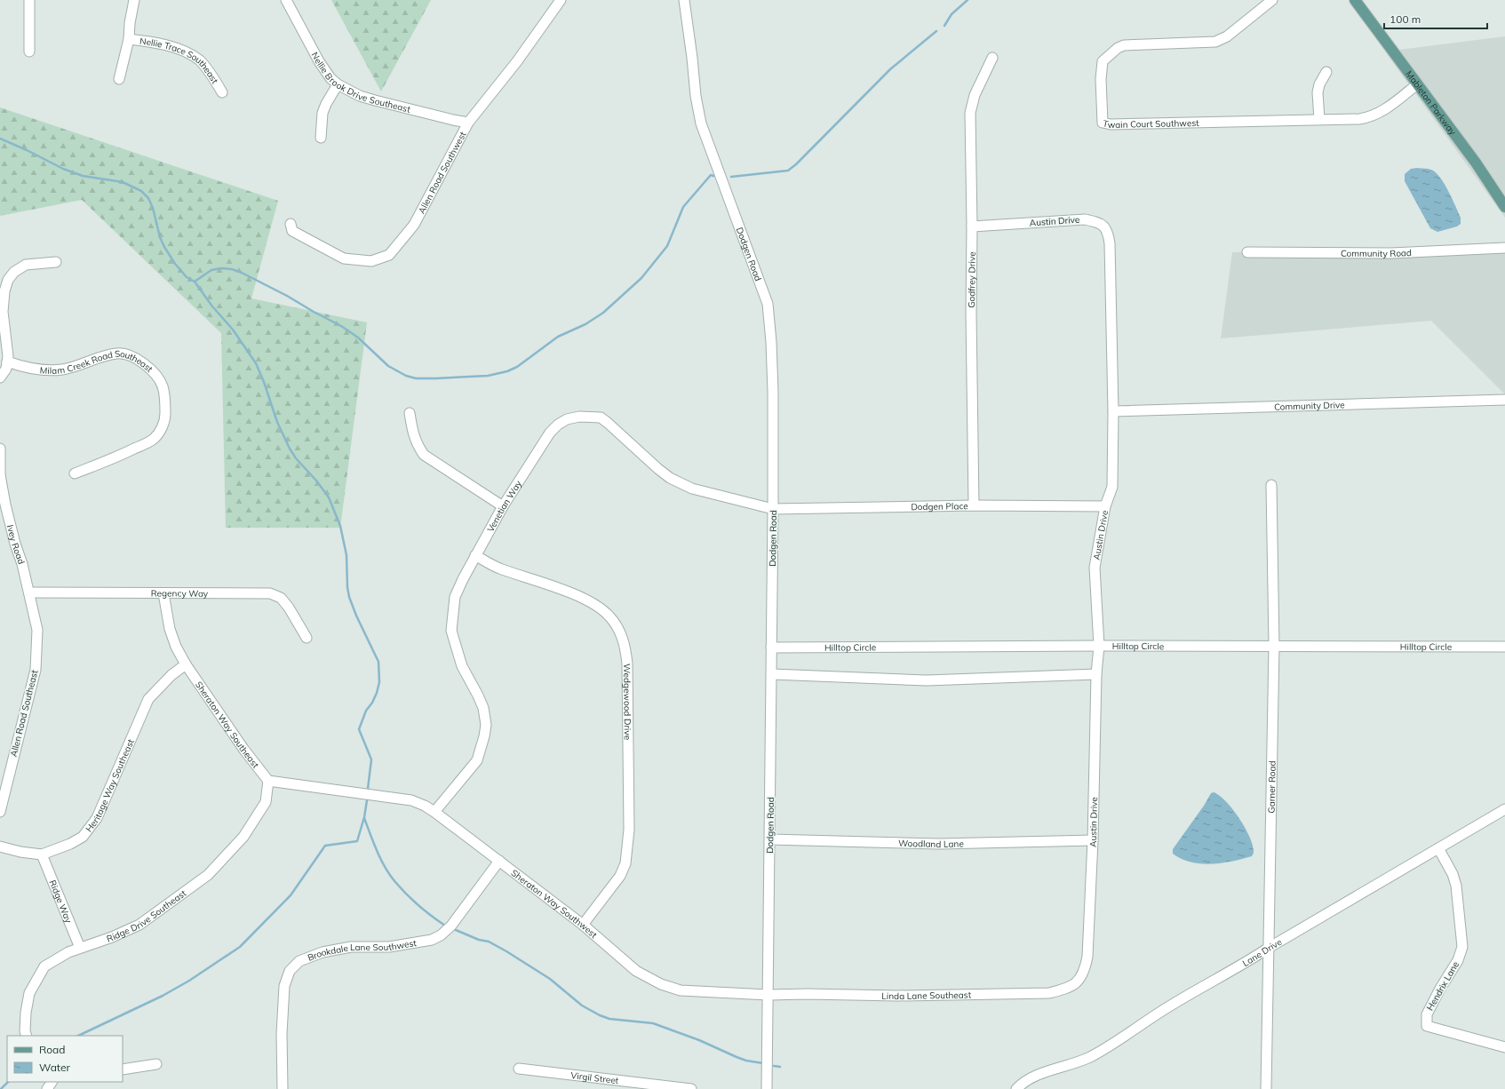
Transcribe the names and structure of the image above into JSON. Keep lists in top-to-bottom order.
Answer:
{
  "streets": {
    "main road": ["Mableton Parkway"],
    "street": [
      "Nellie Trace Southeast",
      "Nellie Brook Drive Southeast",
      "Twain Court Southwest",
      "Allen Road Southwest",
      "Austin Drive",
      "Community Road",
      "Dodgen Road",
      "Godfrey Drive",
      "Milam Creek Road Southeast",
      "Community Drive",
      "Venetian Way",
      "Dodgen Place",
      "Ivey Road",
      "Regency Way",
      "Hilltop Circle",
      "Wedgewood Drive",
      "Allen Road Southeast",
      "Sheraton Way Southeast",
      "Heritage Way Southeast",
      "Garner Road",
      "Woodland Lane",
      "Ridge Way",
      "Sheraton Way Southwest",
      "Ridge Drive Southeast",
      "Brookdale Lane Southwest",
      "Lane Drive",
      "Hendrix Lane",
      "Linda Lane Southeast",
      "Virgil Street"
    ]
  },
  "crossings": [
    ["Nellie Brook Drive Southeast", "Allen Road Southwest"],
    ["Mableton Parkway", "Twain Court Southwest"],
    ["Austin Drive", "Godfrey Drive"],
    ["Austin Drive", "Community Drive"],
    ["Austin Drive", "Dodgen Place"],
    ["Austin Drive", "Hilltop Circle"],
    ["Austin Drive", "Woodland Lane"],
    ["Austin Drive", "Linda Lane Southeast"],
    ["Dodgen Road", "Venetian Way"],
    ["Dodgen Road", "Dodgen Place"],
    ["Dodgen Road", "Hilltop Circle"],
    ["Dodgen Road", "Woodland Lane"],
    ["Dodgen Road", "Sheraton Way Southwest"],
    ["Dodgen Road", "Linda Lane Southeast"],
    ["Godfrey Drive", "Dodgen Place"],
    ["Venetian Way", "Dodgen Place"],
    ["Venetian Way", "Wedgewood Drive"],
    ["Venetian Way", "Sheraton Way Southwest"],
    ["Ivey Road", "Regency Way"],
    ["Ivey Road", "Allen Road Southeast"],
    ["Regency Way", "Allen Road Southeast"],
    ["Regency Way", "Sheraton Way Southeast"],
    ["Hilltop Circle", "Garner Road"],
    ["Wedgewood Drive", "Sheraton Way Southwest"],
    ["Sheraton Way Southeast", "Heritage Way Southeast"],
    ["Sheraton Way Southeast", "Sheraton Way Southwest"],
    ["Sheraton Way Southeast", "Ridge Drive Southeast"],
    ["Heritage Way Southeast", "Ridge Way"],
    ["Garner Road", "Lane Drive"],
    ["Ridge Way", "Ridge Drive Southeast"],
    ["Sheraton Way Southwest", "Ridge Drive Southeast"],
    ["Sheraton Way Southwest", "Brookdale Lane Southwest"],
    ["Sheraton Way Southwest", "Linda Lane Southeast"],
    ["Lane Drive", "Hendrix Lane"]
  ],
  "legend": ["Road", "Water"],
  "scale_bar": "100 m"
}
